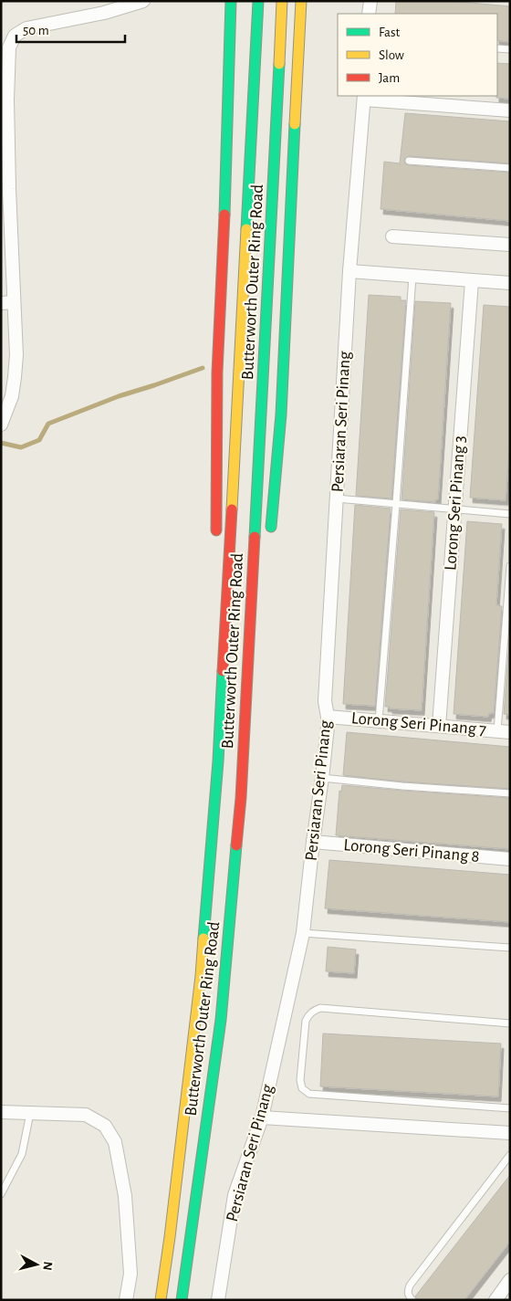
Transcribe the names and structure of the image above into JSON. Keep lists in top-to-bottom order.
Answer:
{
  "streets": {
    "highway": ["Butterworth Outer Ring Road"],
    "street": [
      "Persiaran Seri Pinang",
      "Lorong Seri Pinang 3",
      "Lorong Seri Pinang 7",
      "Lorong Seri Pinang 8"
    ]
  },
  "crossings": [
    ["Persiaran Seri Pinang", "Lorong Seri Pinang 7"],
    ["Persiaran Seri Pinang", "Lorong Seri Pinang 8"],
    ["Lorong Seri Pinang 3", "Lorong Seri Pinang 7"]
  ],
  "legend": ["Fast", "Slow", "Jam"],
  "scale_bar": "50 m",
  "north": "right"
}
